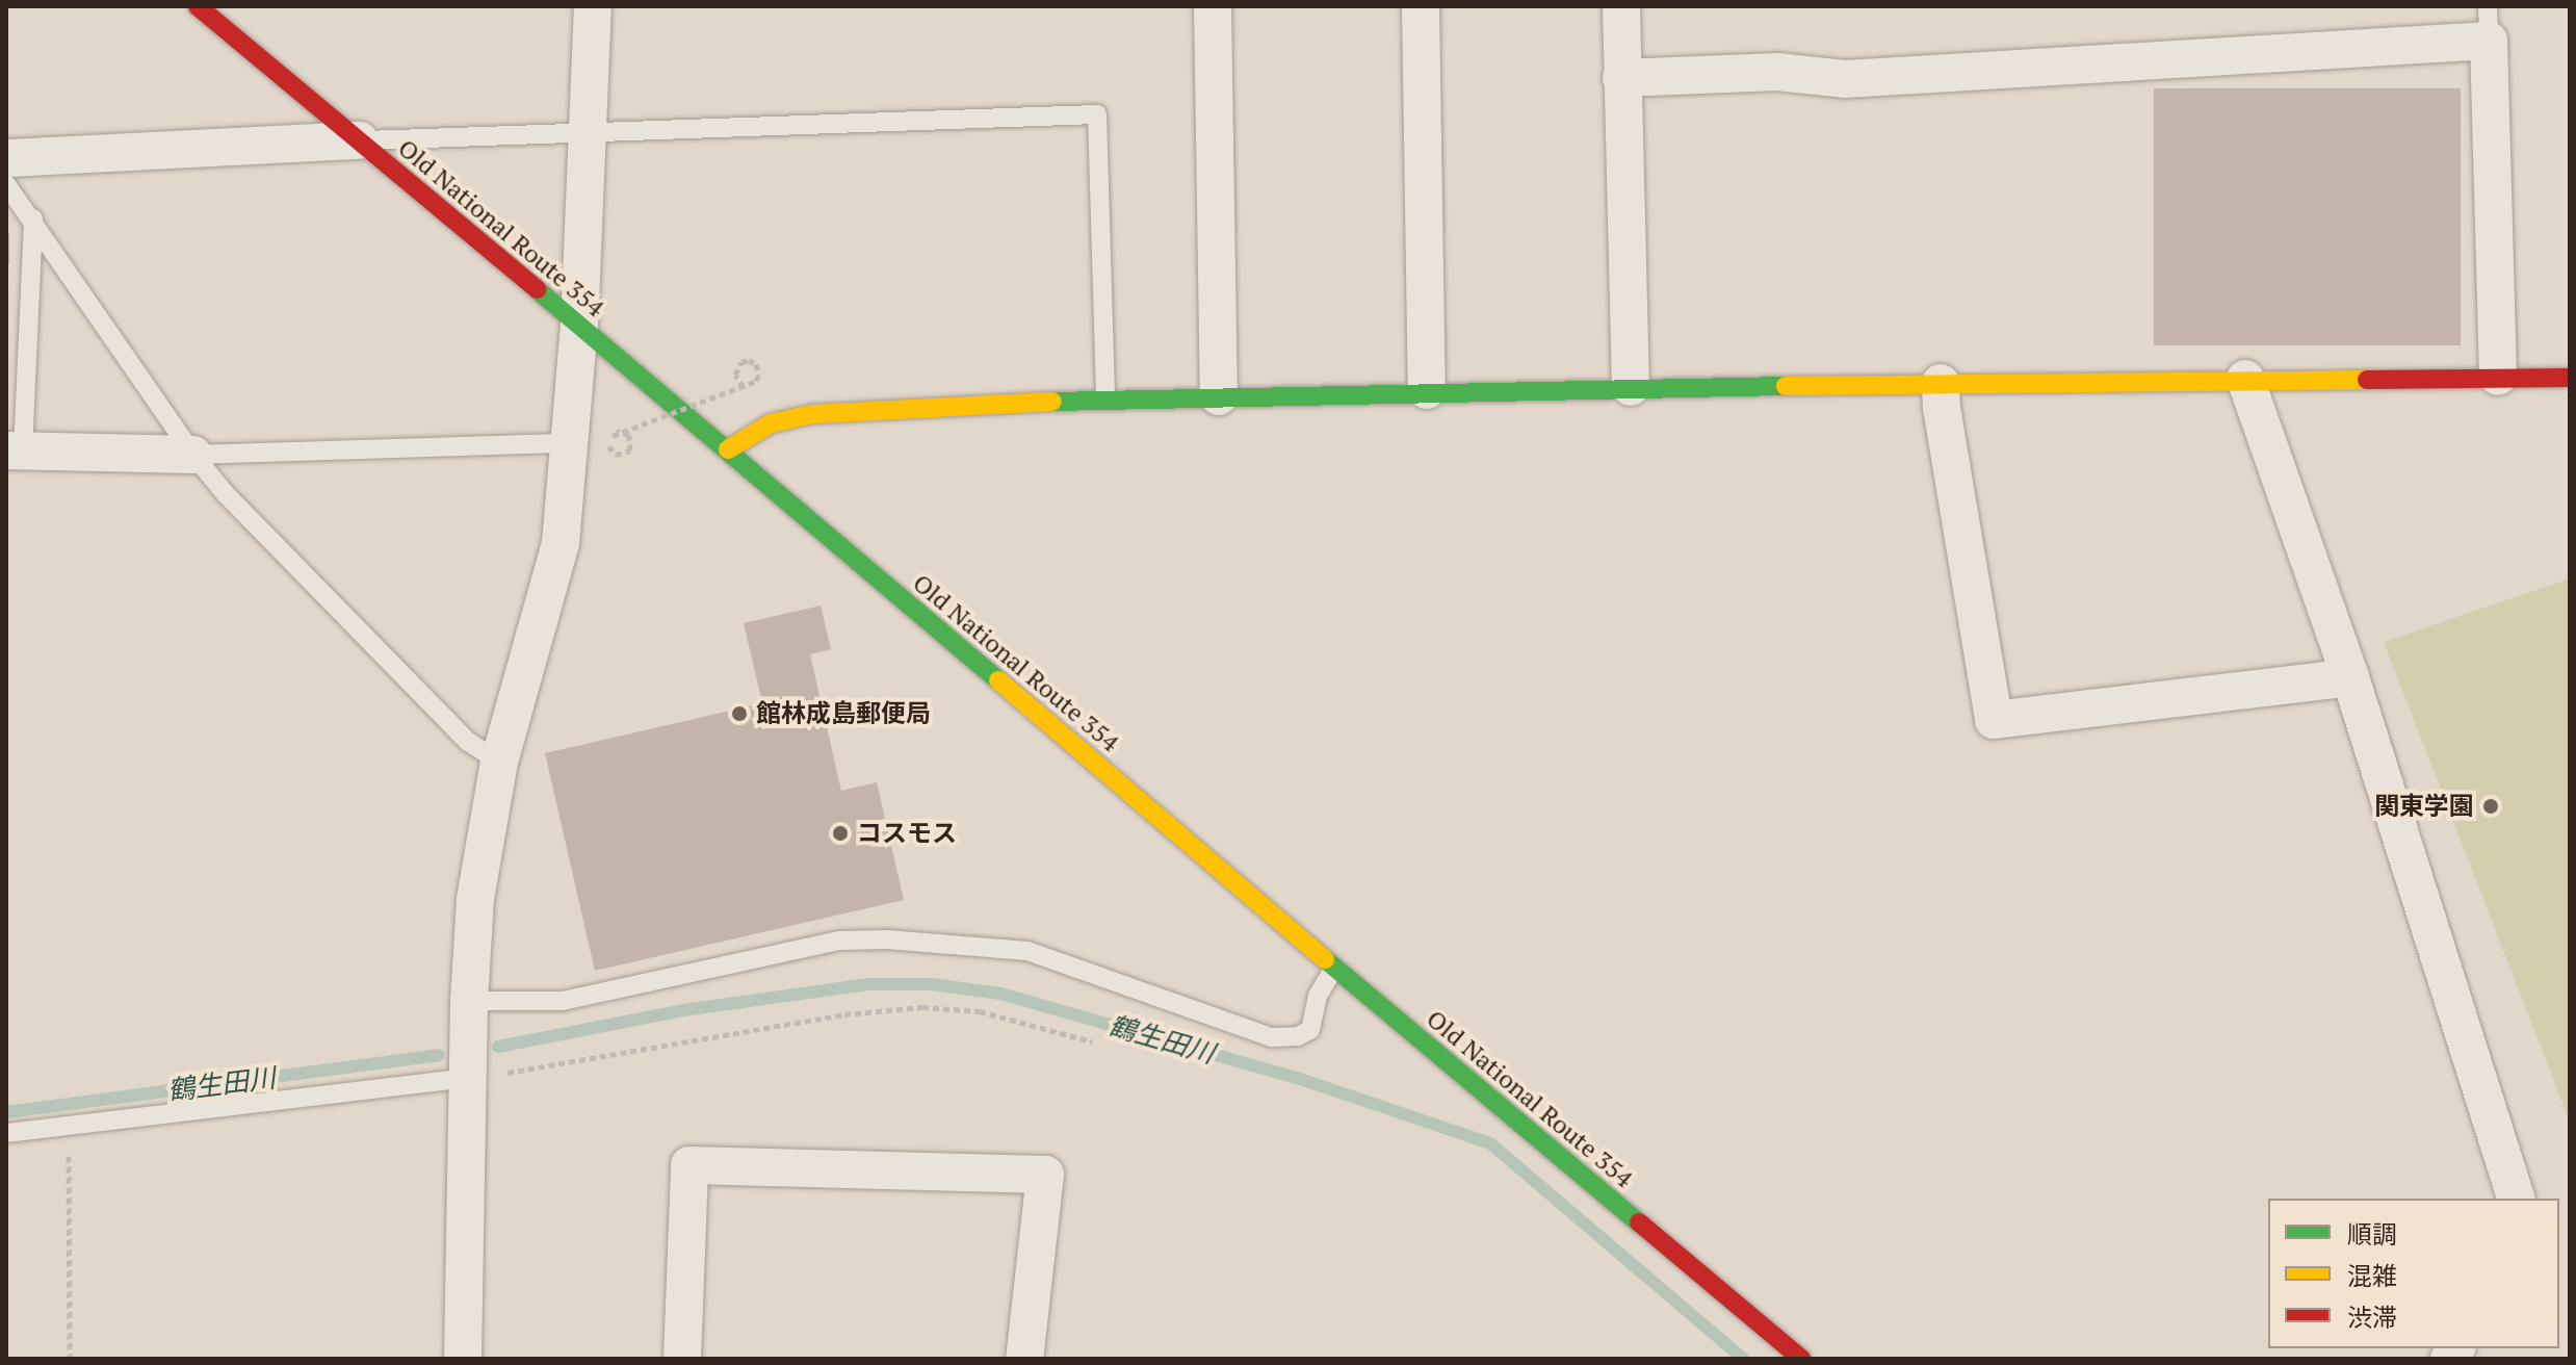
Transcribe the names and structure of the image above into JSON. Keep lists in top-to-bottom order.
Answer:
{
  "streets": {
    "street": ["Old National Route 354"]
  },
  "water": ["鶴生田川"],
  "places": ["館林成島郵便局", "関東学園", "コスモス"],
  "legend": ["順調", "混雑", "渋滞"]
}
